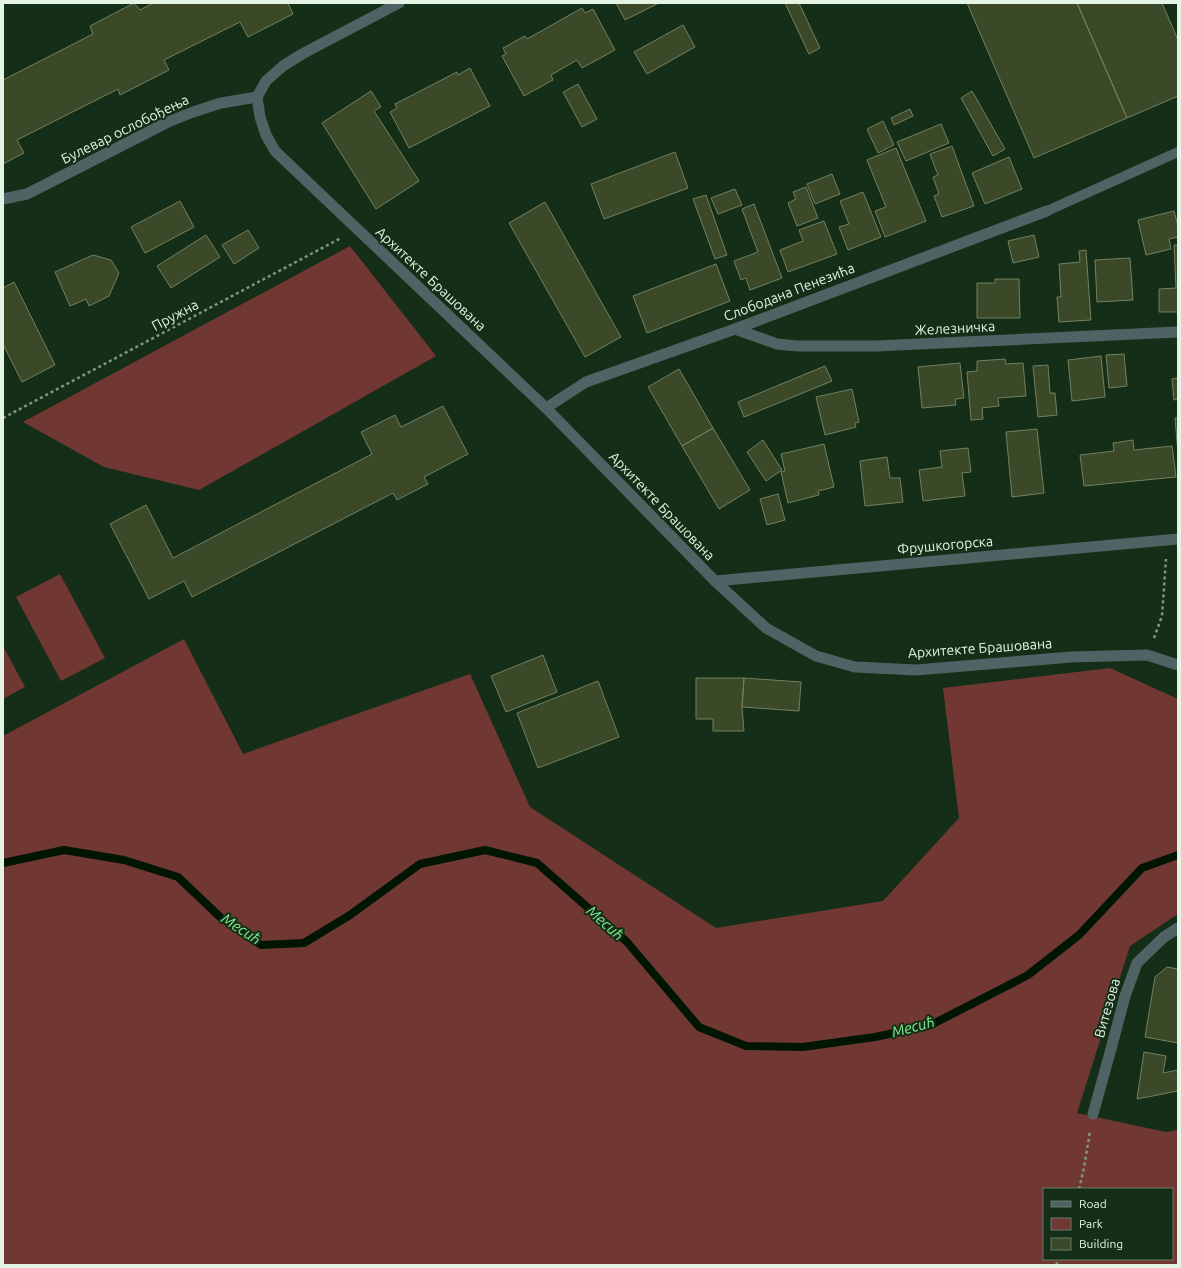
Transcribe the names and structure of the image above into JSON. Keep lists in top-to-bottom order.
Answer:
{
  "streets": {
    "street": [
      "Булевар ослобођења",
      "Архитекте Брашована",
      "Слободана Пенезића",
      "Железничка",
      "Фрушкогорска",
      "Витезова"
    ],
    "path": ["Пружна"]
  },
  "crossings": [
    ["Булевар ослобођења", "Архитекте Брашована"],
    ["Архитекте Брашована", "Слободана Пенезића"],
    ["Архитекте Брашована", "Пружна"],
    ["Архитекте Брашована", "Фрушкогорска"],
    ["Слободана Пенезића", "Железничка"]
  ],
  "water": ["Месић"],
  "legend": ["Road", "Park", "Building"]
}
